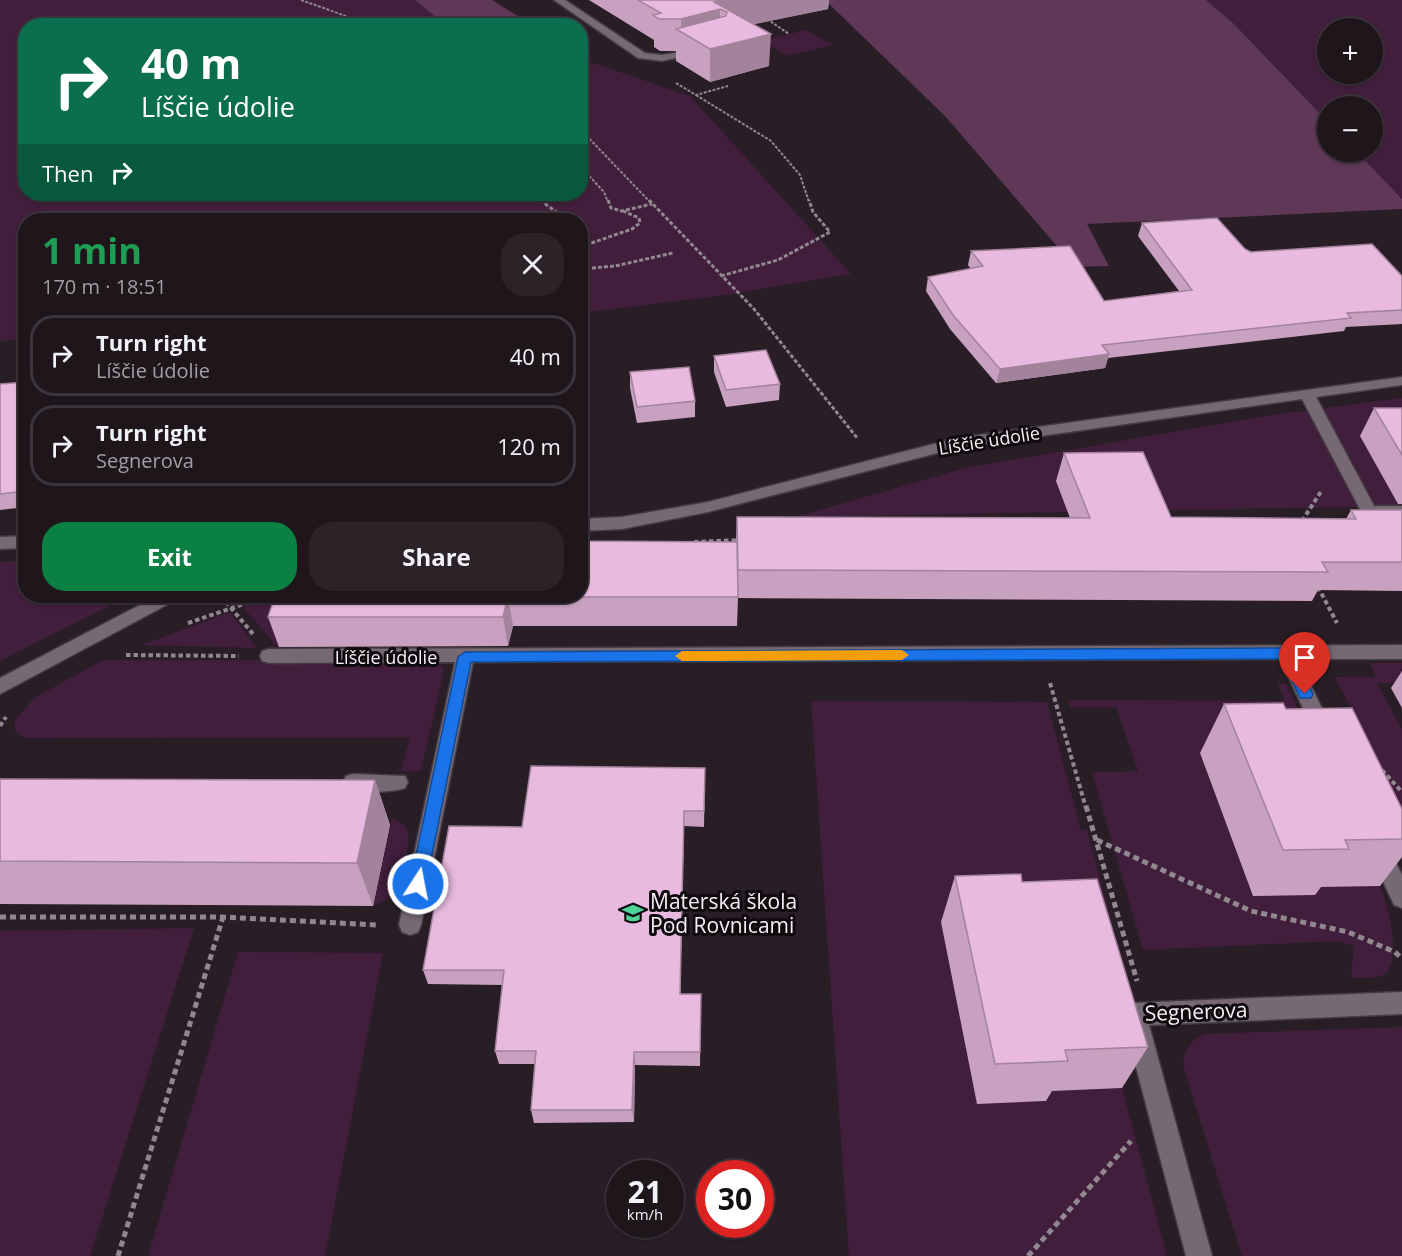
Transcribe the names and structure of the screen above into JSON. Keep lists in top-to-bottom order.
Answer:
{
  "streets": {
    "street": ["Líščie údolie", "Segnerova"]
  },
  "places": {
    "school or university": ["Materská škola Pod Rovnicami"]
  },
  "page": {
    "map_buttons": ["+", "−"],
    "turn": ["40 m", "Líščie údolie"],
    "then": "Then",
    "heading": ["1 min", "170 m · 18:51"],
    "list": [
      {
        "name": "Turn right",
        "note": "Líščie údolie",
        "value": "40 m"
      },
      {
        "name": "Turn right",
        "note": "Segnerova",
        "value": "120 m"
      }
    ],
    "buttons": ["Exit", "Share"],
    "speed": "21 km/h",
    "limit": "30"
  }
}
